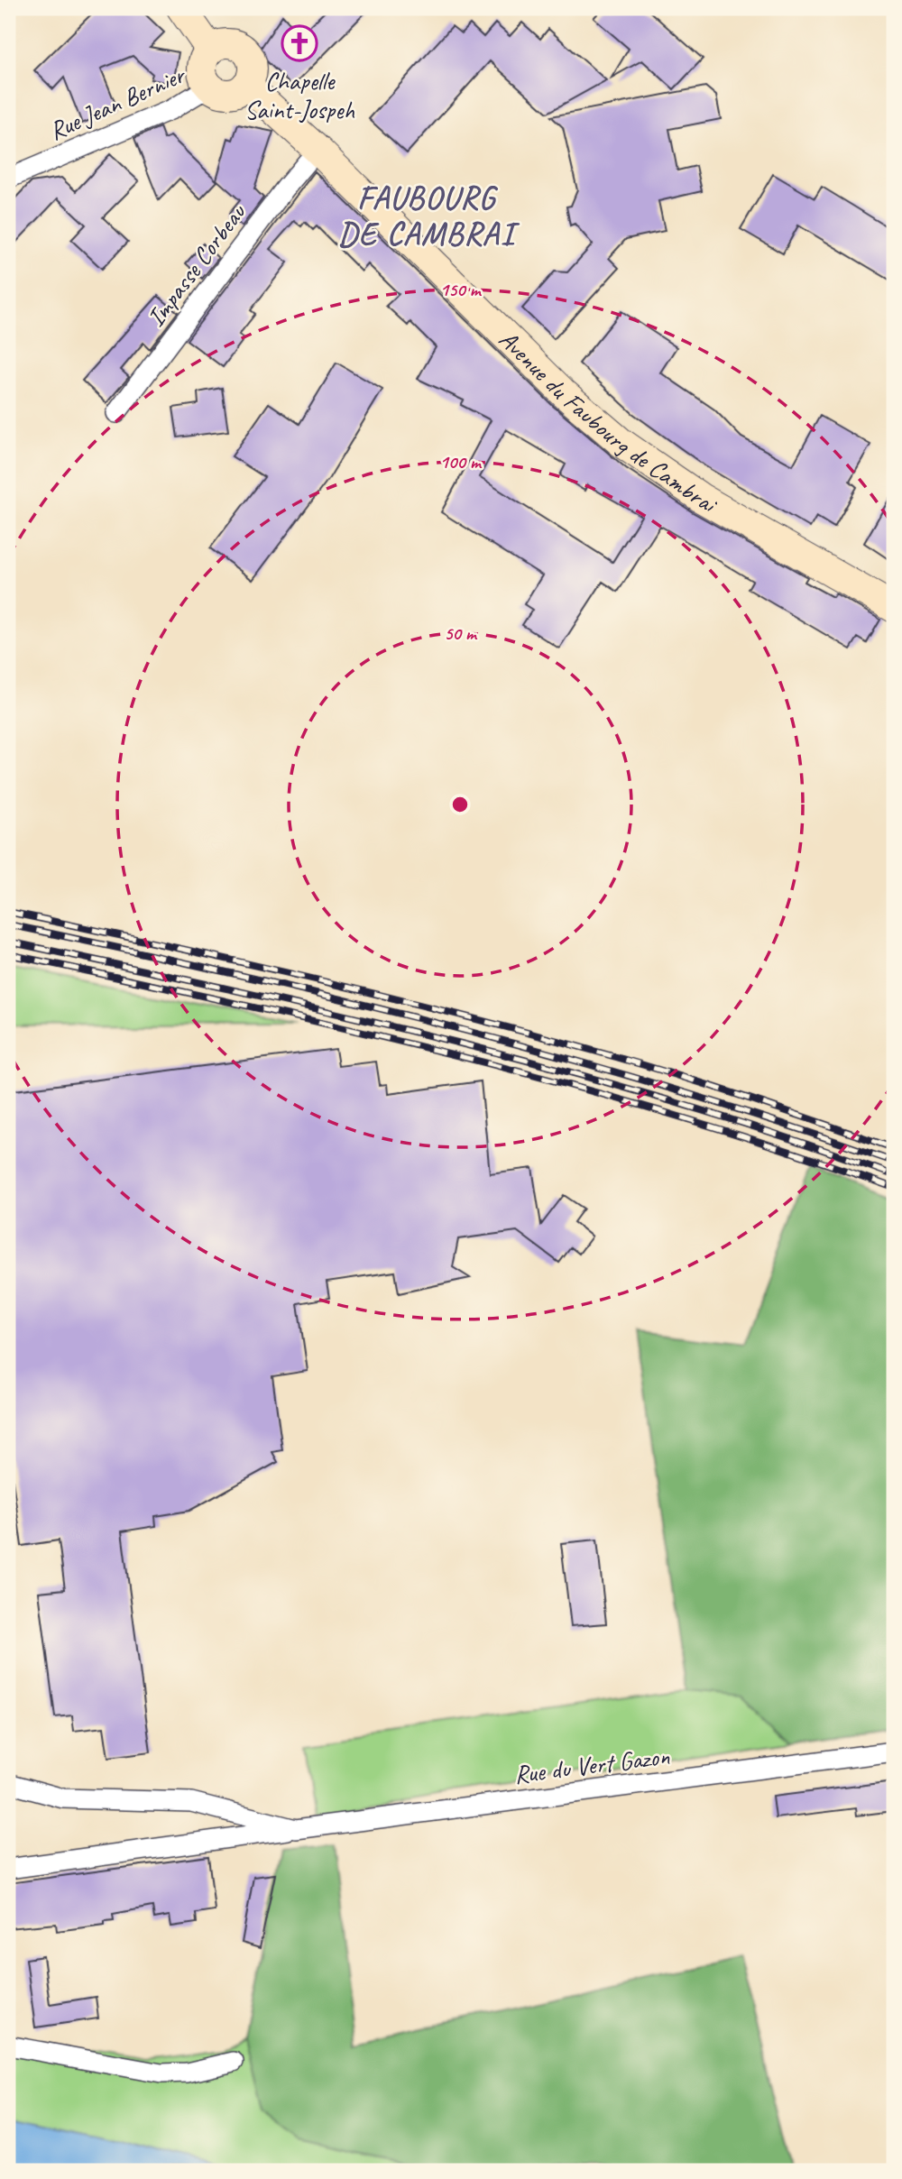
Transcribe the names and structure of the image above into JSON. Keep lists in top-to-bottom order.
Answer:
{
  "streets": {
    "street": [
      "Rue Jean Bernier",
      "Impasse Corbeau",
      "Avenue du Faubourg de Cambrai",
      "Rue du Vert Gazon"
    ]
  },
  "crossings": [
    ["Rue Jean Bernier", "Avenue du Faubourg de Cambrai"],
    ["Impasse Corbeau", "Avenue du Faubourg de Cambrai"]
  ],
  "districts": ["FAUBOURG DE CAMBRAI"],
  "places": {
    "church": ["Chapelle Saint-Jospeh"]
  },
  "rings": ["150 m", "100 m", "50 m"]
}
